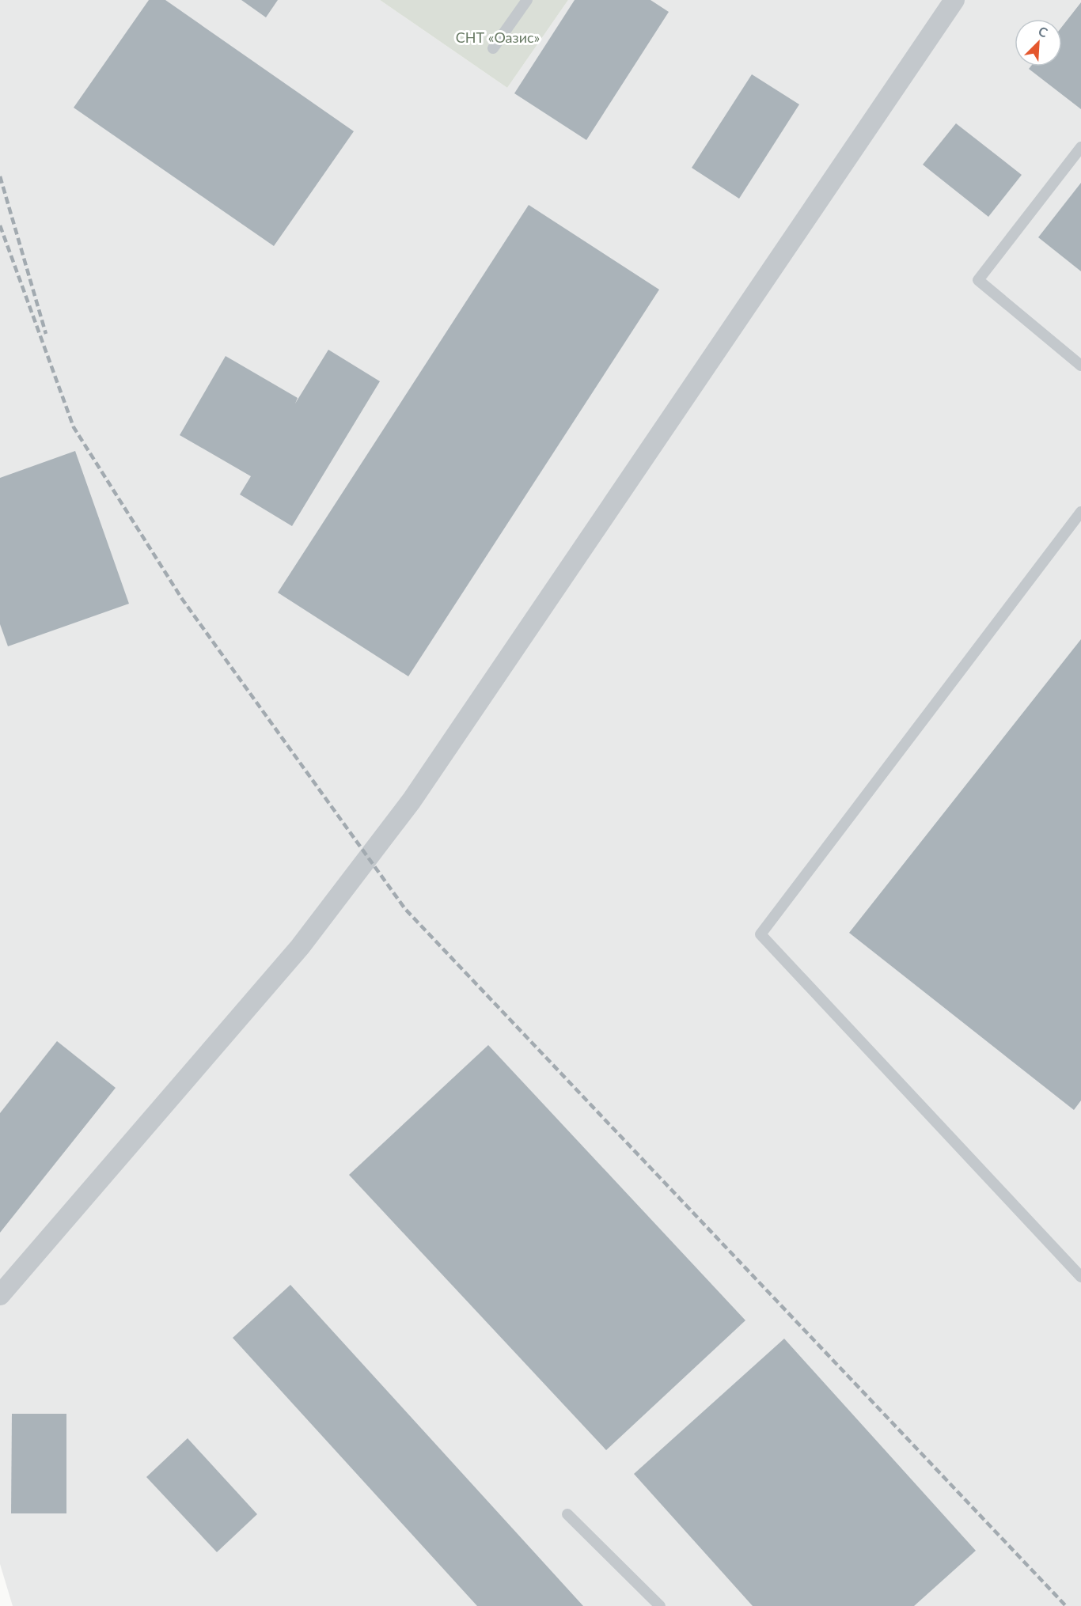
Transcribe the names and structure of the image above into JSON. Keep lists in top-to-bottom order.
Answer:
{
  "parks": ["СНТ «Оазис»"],
  "north": "top right"
}
